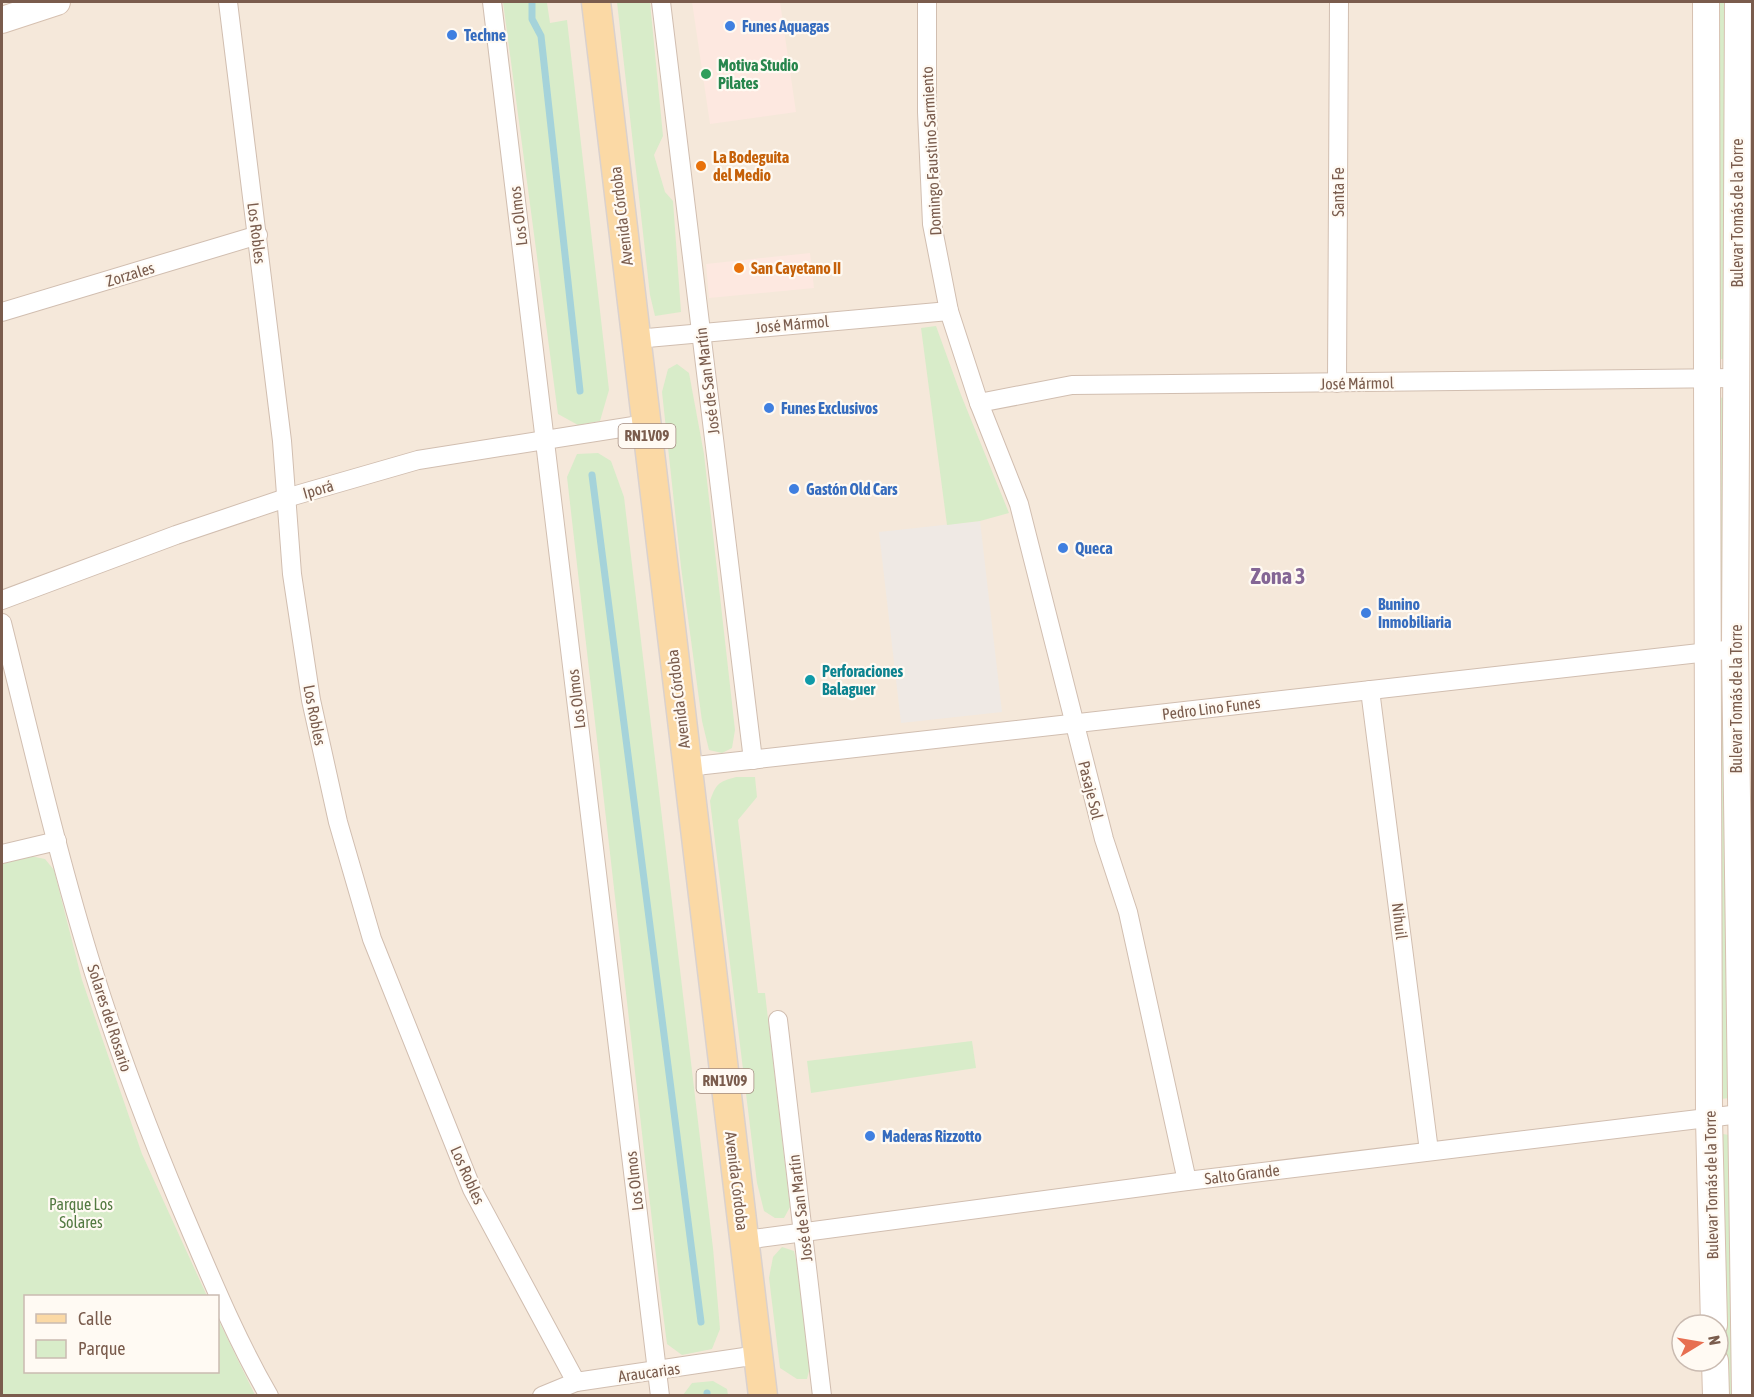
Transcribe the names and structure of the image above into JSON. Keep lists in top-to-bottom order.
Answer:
{
  "streets": {
    "main road": ["Avenida Córdoba", "RN1V09"],
    "street": [
      "Domingo Faustino Sarmiento",
      "Santa Fe",
      "Bulevar Tomás de la Torre",
      "Los Olmos",
      "Los Robles",
      "Zorzales",
      "José Mármol",
      "José de San Martín",
      "Iporá",
      "Pedro Lino Funes",
      "Pasaje Sol",
      "Nihuil",
      "Solares del Rosario",
      "Salto Grande",
      "Araucarias"
    ]
  },
  "crossings": [
    ["Domingo Faustino Sarmiento", "José Mármol"],
    ["Domingo Faustino Sarmiento", "Pasaje Sol"],
    ["Santa Fe", "José Mármol"],
    ["Bulevar Tomás de la Torre", "José Mármol"],
    ["Bulevar Tomás de la Torre", "Pedro Lino Funes"],
    ["Bulevar Tomás de la Torre", "Salto Grande"],
    ["Los Olmos", "Iporá"],
    ["Los Olmos", "Araucarias"],
    ["Avenida Córdoba", "José Mármol"],
    ["Avenida Córdoba", "Iporá"],
    ["Avenida Córdoba", "Pedro Lino Funes"],
    ["Avenida Córdoba", "Salto Grande"],
    ["Avenida Córdoba", "Araucarias"],
    ["Los Robles", "Zorzales"],
    ["Los Robles", "Iporá"],
    ["Los Robles", "Araucarias"],
    ["José Mármol", "José de San Martín"],
    ["José Mármol", "Pasaje Sol"],
    ["José de San Martín", "Pedro Lino Funes"],
    ["José de San Martín", "Salto Grande"],
    ["Pedro Lino Funes", "Pasaje Sol"],
    ["Pedro Lino Funes", "Nihuil"],
    ["Pasaje Sol", "Salto Grande"],
    ["Nihuil", "Salto Grande"]
  ],
  "districts": ["Zona 3"],
  "parks": ["Parque Los Solares"],
  "places": [
    "Funes Aquagas",
    "Techne",
    "Motiva Studio Pilates",
    "La Bodeguita del Medio",
    "San Cayetano II",
    "Funes Exclusivos",
    "Gastón Old Cars",
    "Queca",
    "Bunino Inmobiliaria",
    "Perforaciones Balaguer",
    "Maderas Rizzotto"
  ],
  "legend": ["Calle", "Parque"],
  "north": "right"
}
